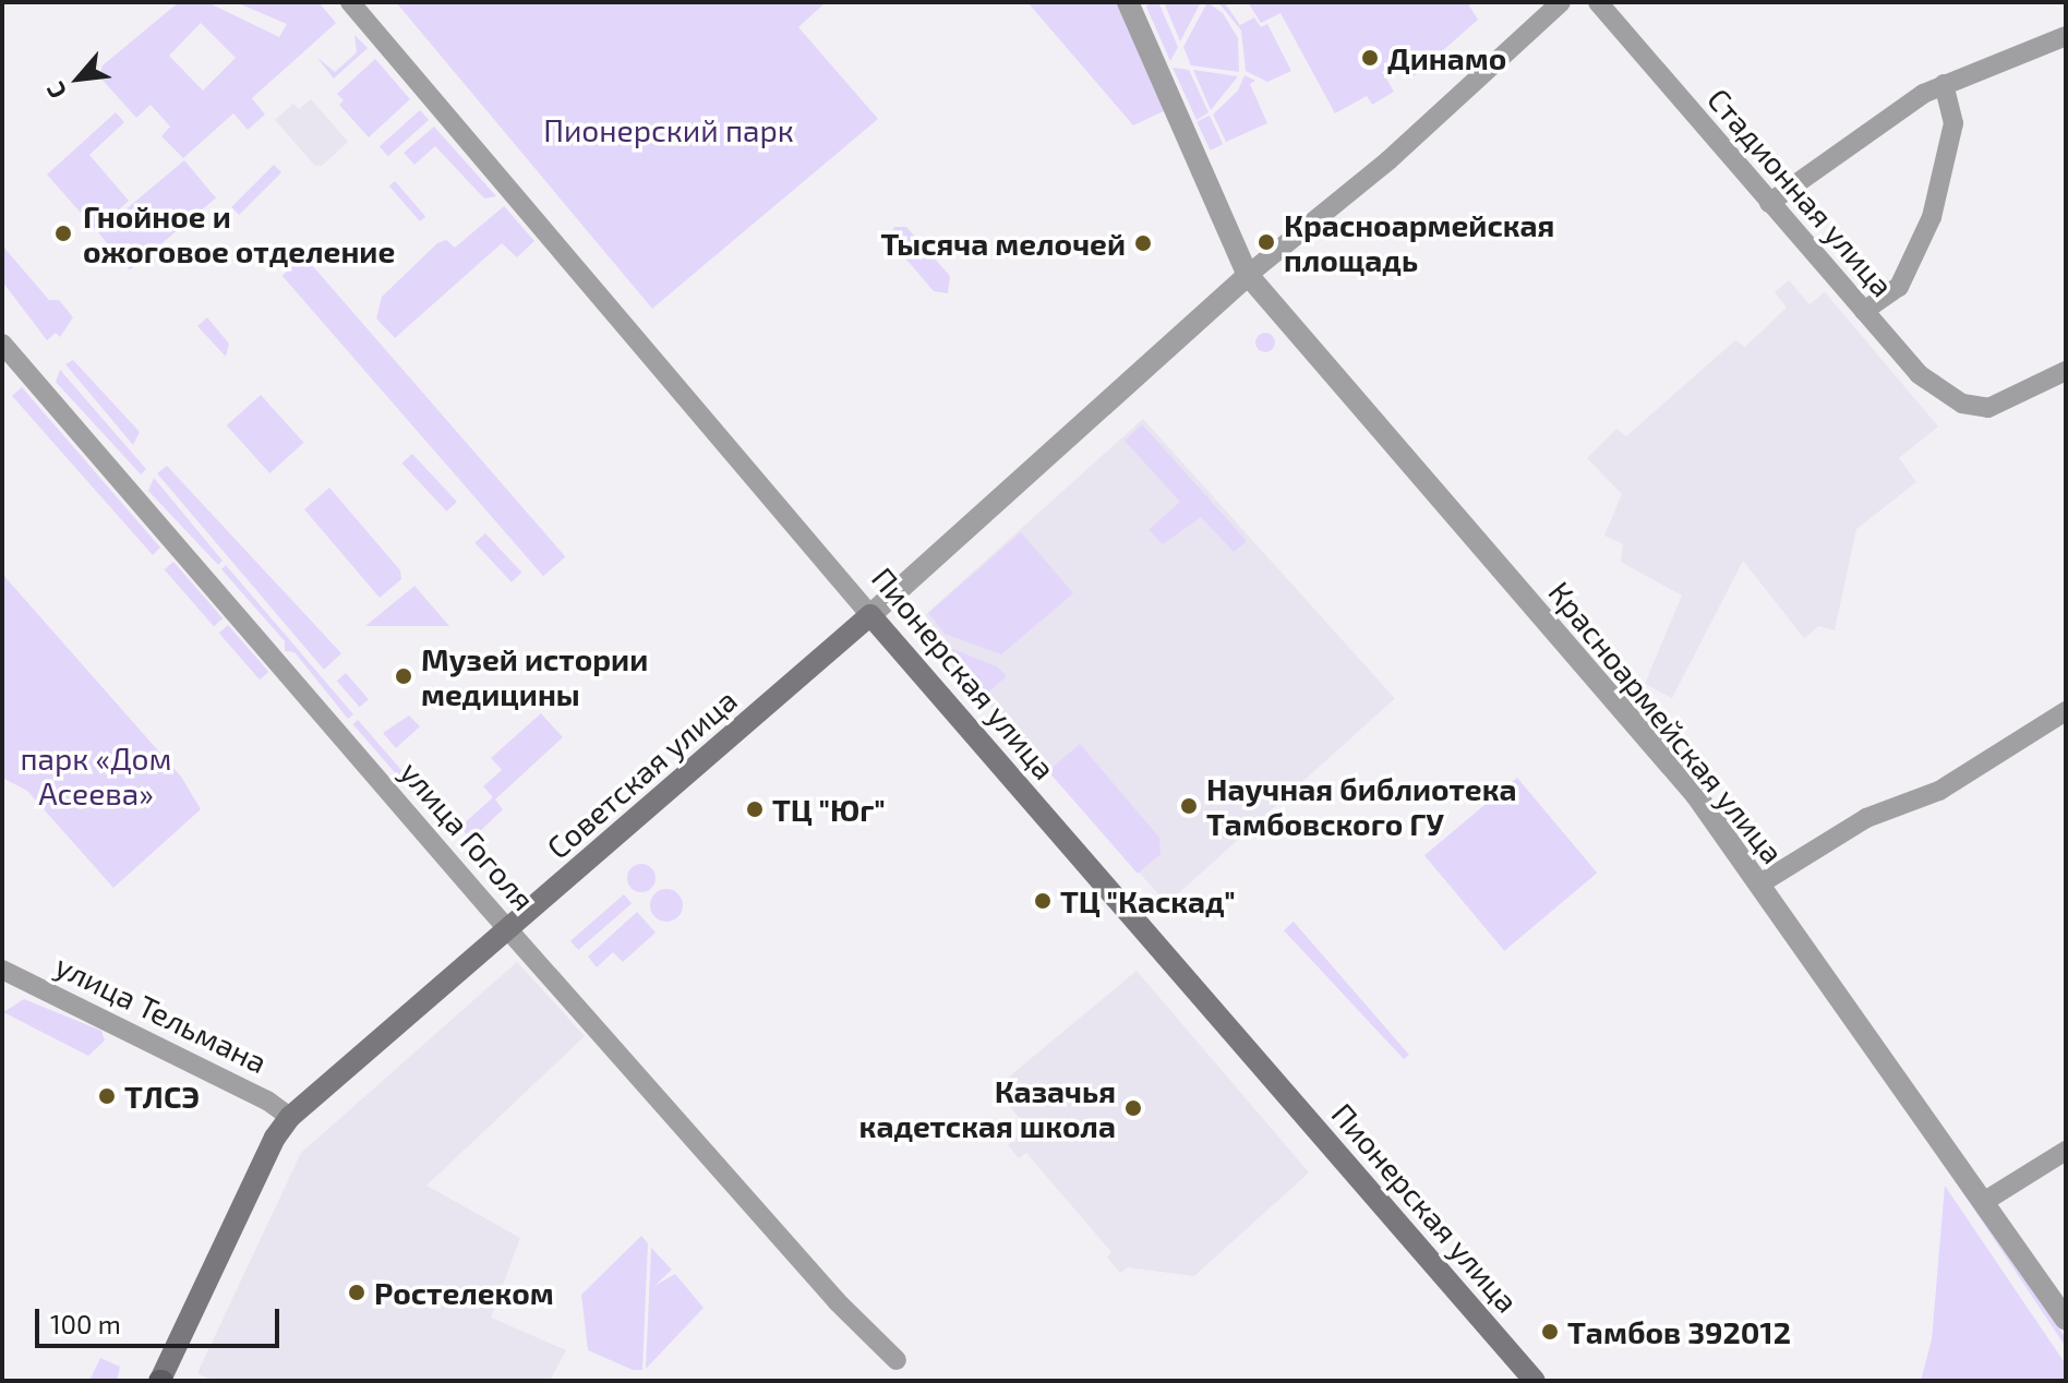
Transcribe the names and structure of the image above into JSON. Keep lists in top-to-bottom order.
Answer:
{
  "streets": {
    "main road": ["Пионерская улица", "Советская улица"],
    "street": [
      "Стадионная улица",
      "Красноармейская улица",
      "улица Гоголя",
      "улица Тельмана"
    ]
  },
  "crossings": [
    ["Пионерская улица", "Советская улица"],
    ["Красноармейская улица", "Советская улица"],
    ["Советская улица", "улица Гоголя"],
    ["Советская улица", "улица Тельмана"]
  ],
  "parks": ["Пионерский парк", "парк «Дом Асеева»"],
  "places": [
    "Динамо",
    "Гнойное и ожоговое отделение",
    "Красноармейская площадь",
    "Тысяча мелочей",
    "Музей истории медицины",
    "Научная библиотека Тамбовского ГУ",
    "ТЦ \"Юг\"",
    "ТЦ \"Каскад\"",
    "ТЛСЭ",
    "Казачья кадетская школа",
    "Ростелеком",
    "Тамбов 392012"
  ],
  "scale_bar": "100 m",
  "north": "bottom left"
}
